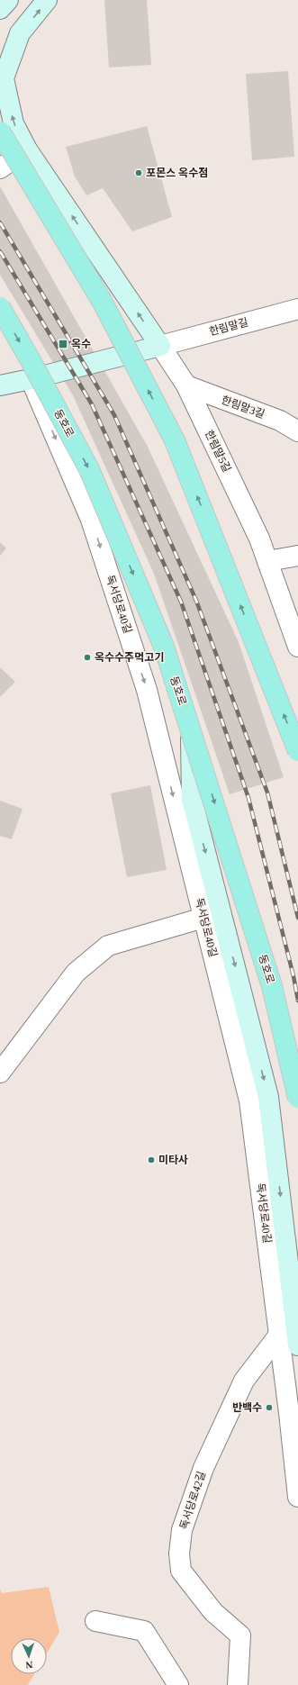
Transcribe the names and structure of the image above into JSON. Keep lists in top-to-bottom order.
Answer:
{
  "streets": {
    "main road": ["동호로"],
    "street": [
      "한림말길",
      "한림말3길",
      "한림말5길",
      "독서당로40길",
      "독서당로42길"
    ]
  },
  "crossings": [
    ["한림말길", "한림말5길"],
    ["한림말3길", "한림말5길"],
    ["독서당로40길", "독서당로42길"]
  ],
  "one_way": ["독서당로40길"],
  "places": {
    "other": [
      "포몬스 옥수점",
      "옥수수주먹고기",
      "미타사",
      "반백수"
    ],
    "transit": ["옥수"]
  },
  "north": "bottom"
}
